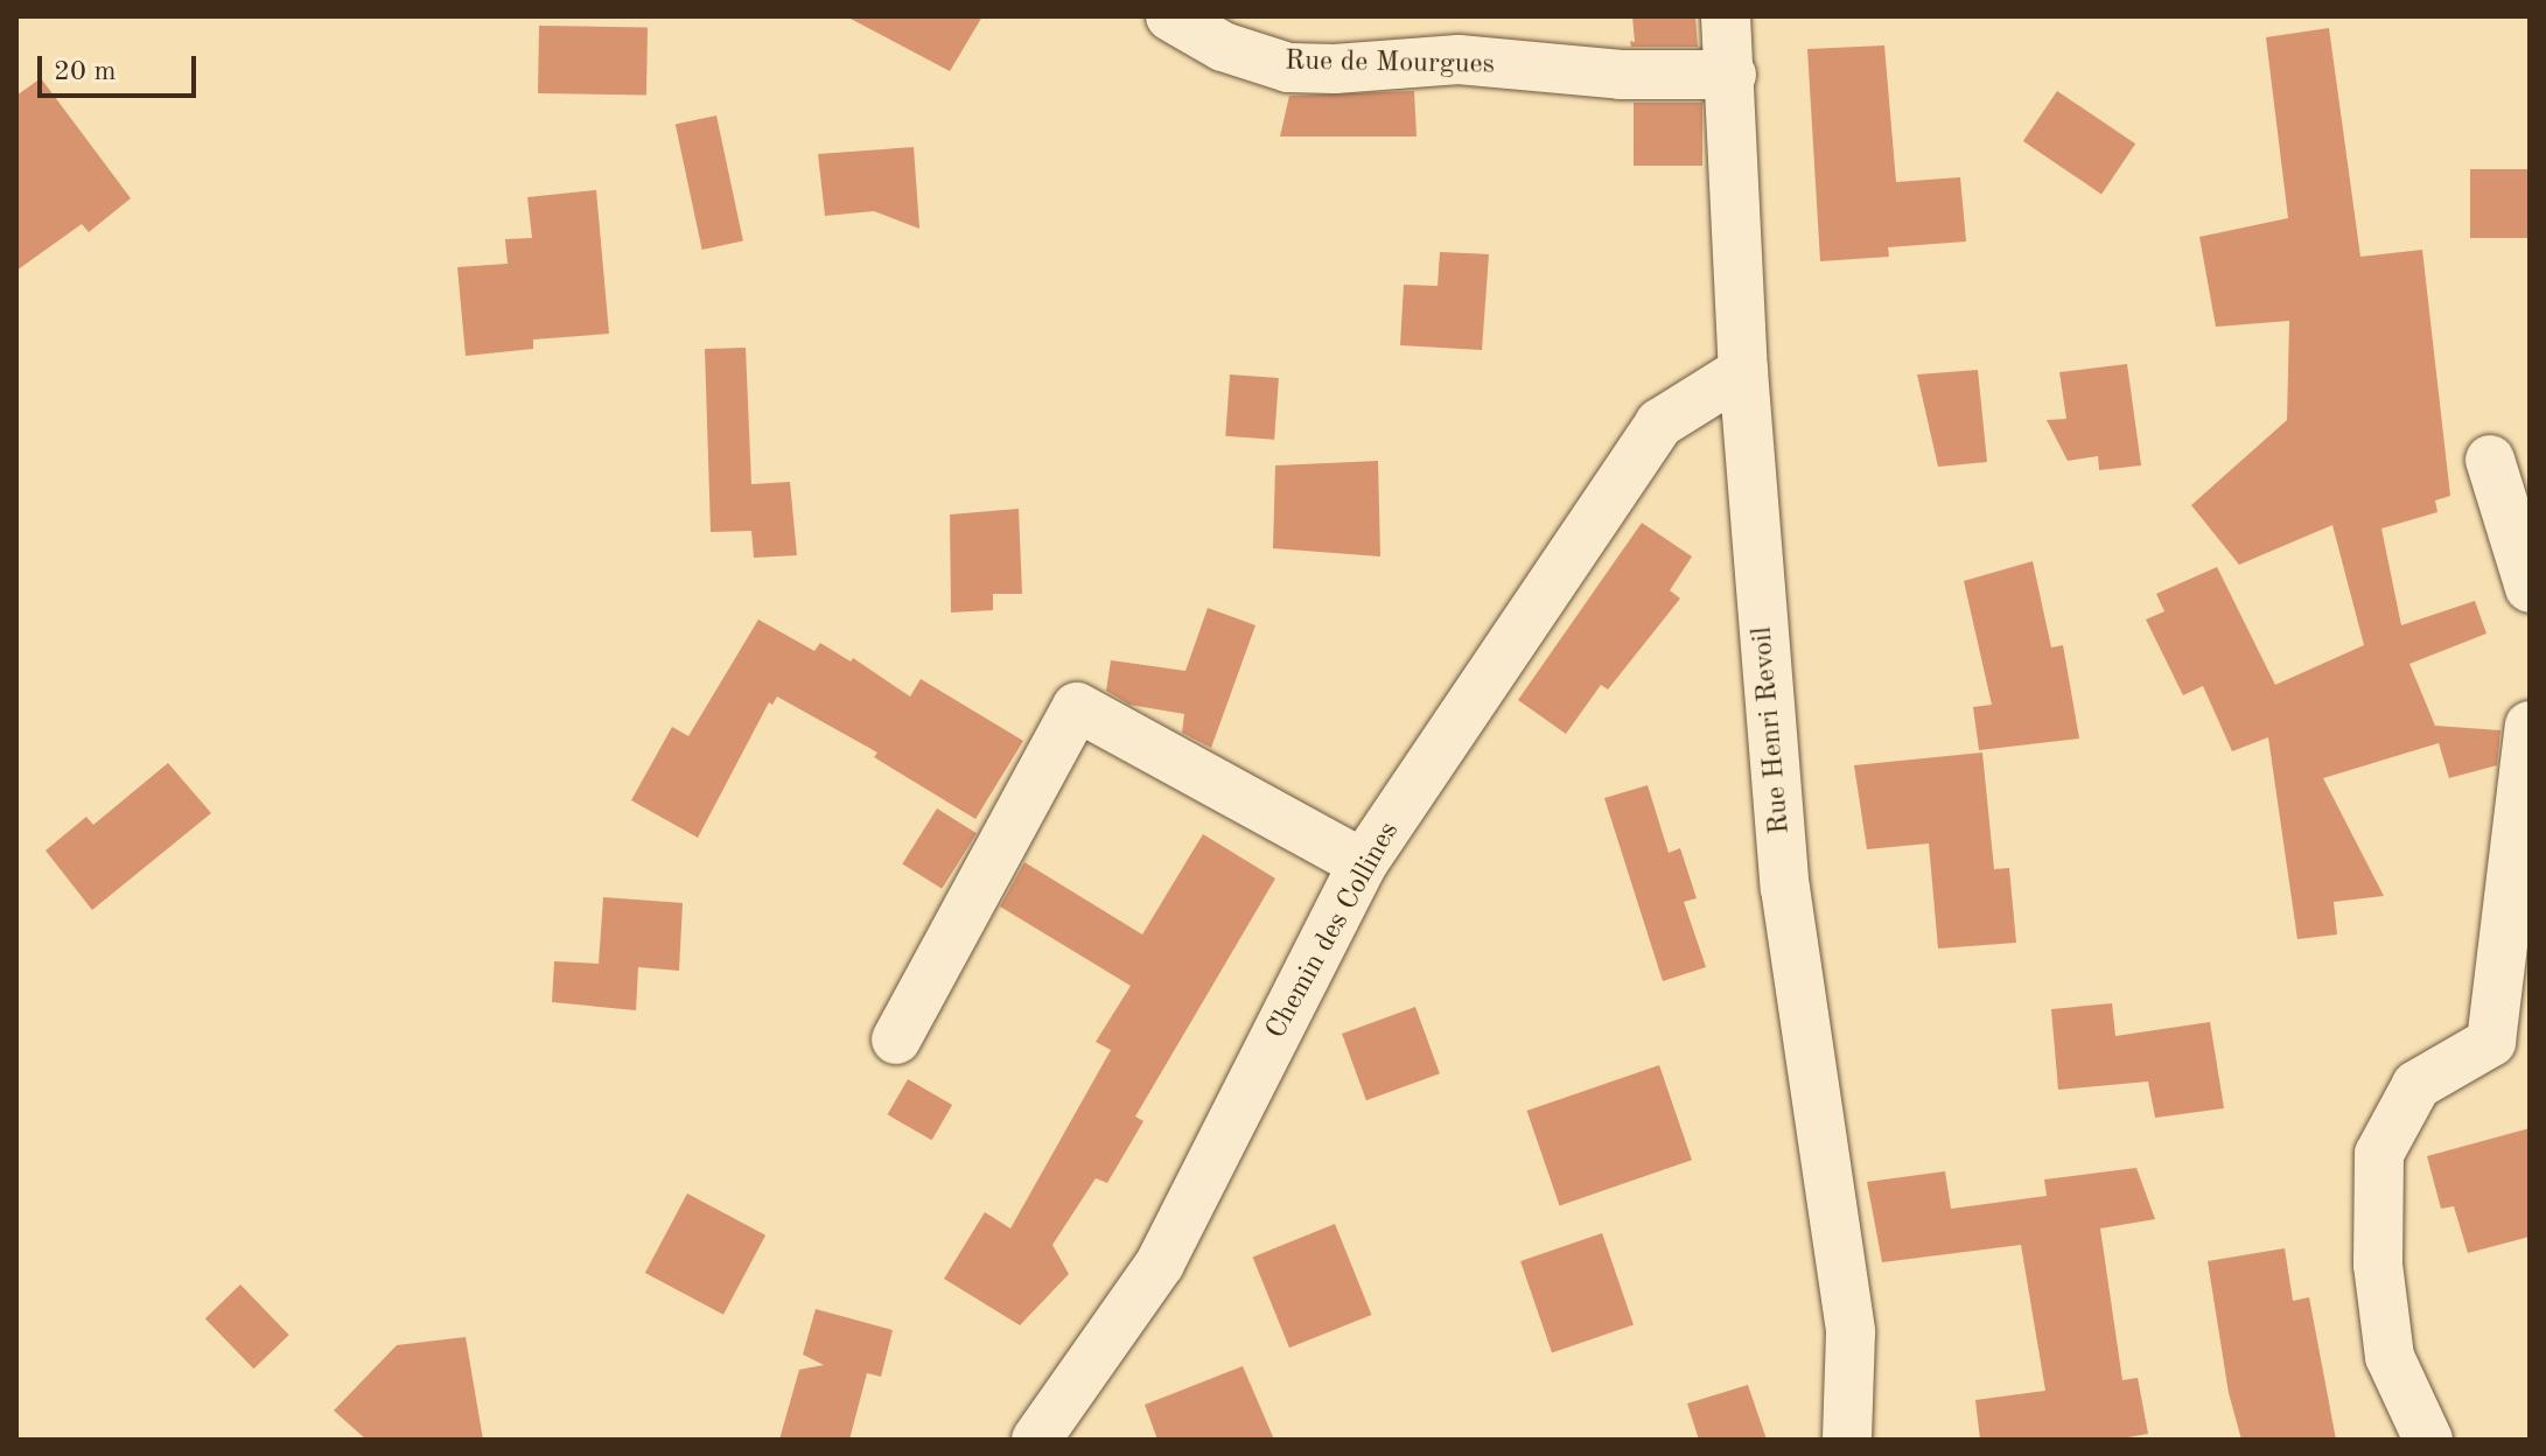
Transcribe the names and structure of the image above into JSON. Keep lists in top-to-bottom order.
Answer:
{
  "streets": {
    "street": ["Rue de Mourgues", "Rue Henri Revoil", "Chemin des Collines"]
  },
  "crossings": [
    ["Rue de Mourgues", "Rue Henri Revoil"],
    ["Rue Henri Revoil", "Chemin des Collines"]
  ],
  "scale_bar": "20 m"
}
